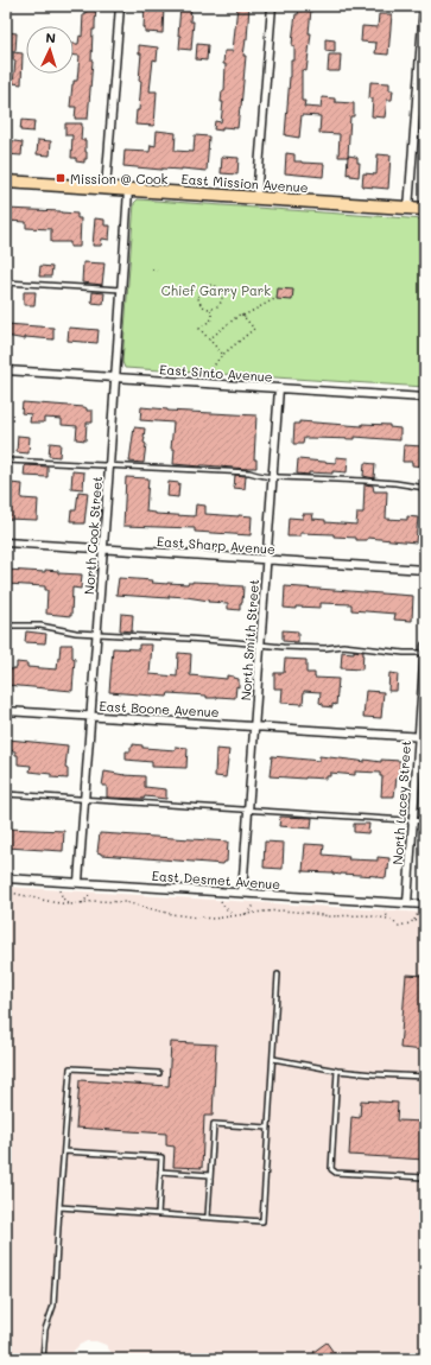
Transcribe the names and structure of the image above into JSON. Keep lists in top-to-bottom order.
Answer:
{
  "streets": {
    "main road": ["East Mission Avenue"],
    "street": [
      "East Sinto Avenue",
      "North Cook Street",
      "East Sharp Avenue",
      "North Smith Street",
      "East Boone Avenue",
      "North Lacey Street",
      "East Desmet Avenue"
    ]
  },
  "crossings": [
    ["East Mission Avenue", "North Cook Street"],
    ["East Sinto Avenue", "North Cook Street"],
    ["East Sinto Avenue", "North Smith Street"],
    ["North Cook Street", "East Sharp Avenue"],
    ["North Cook Street", "East Boone Avenue"],
    ["North Cook Street", "East Desmet Avenue"],
    ["East Sharp Avenue", "North Smith Street"],
    ["North Smith Street", "East Boone Avenue"],
    ["North Smith Street", "East Desmet Avenue"],
    ["East Boone Avenue", "North Lacey Street"],
    ["North Lacey Street", "East Desmet Avenue"]
  ],
  "parks": ["Chief Garry Park"],
  "places": {
    "transit": ["Mission @ Cook"]
  },
  "north": "top"
}
